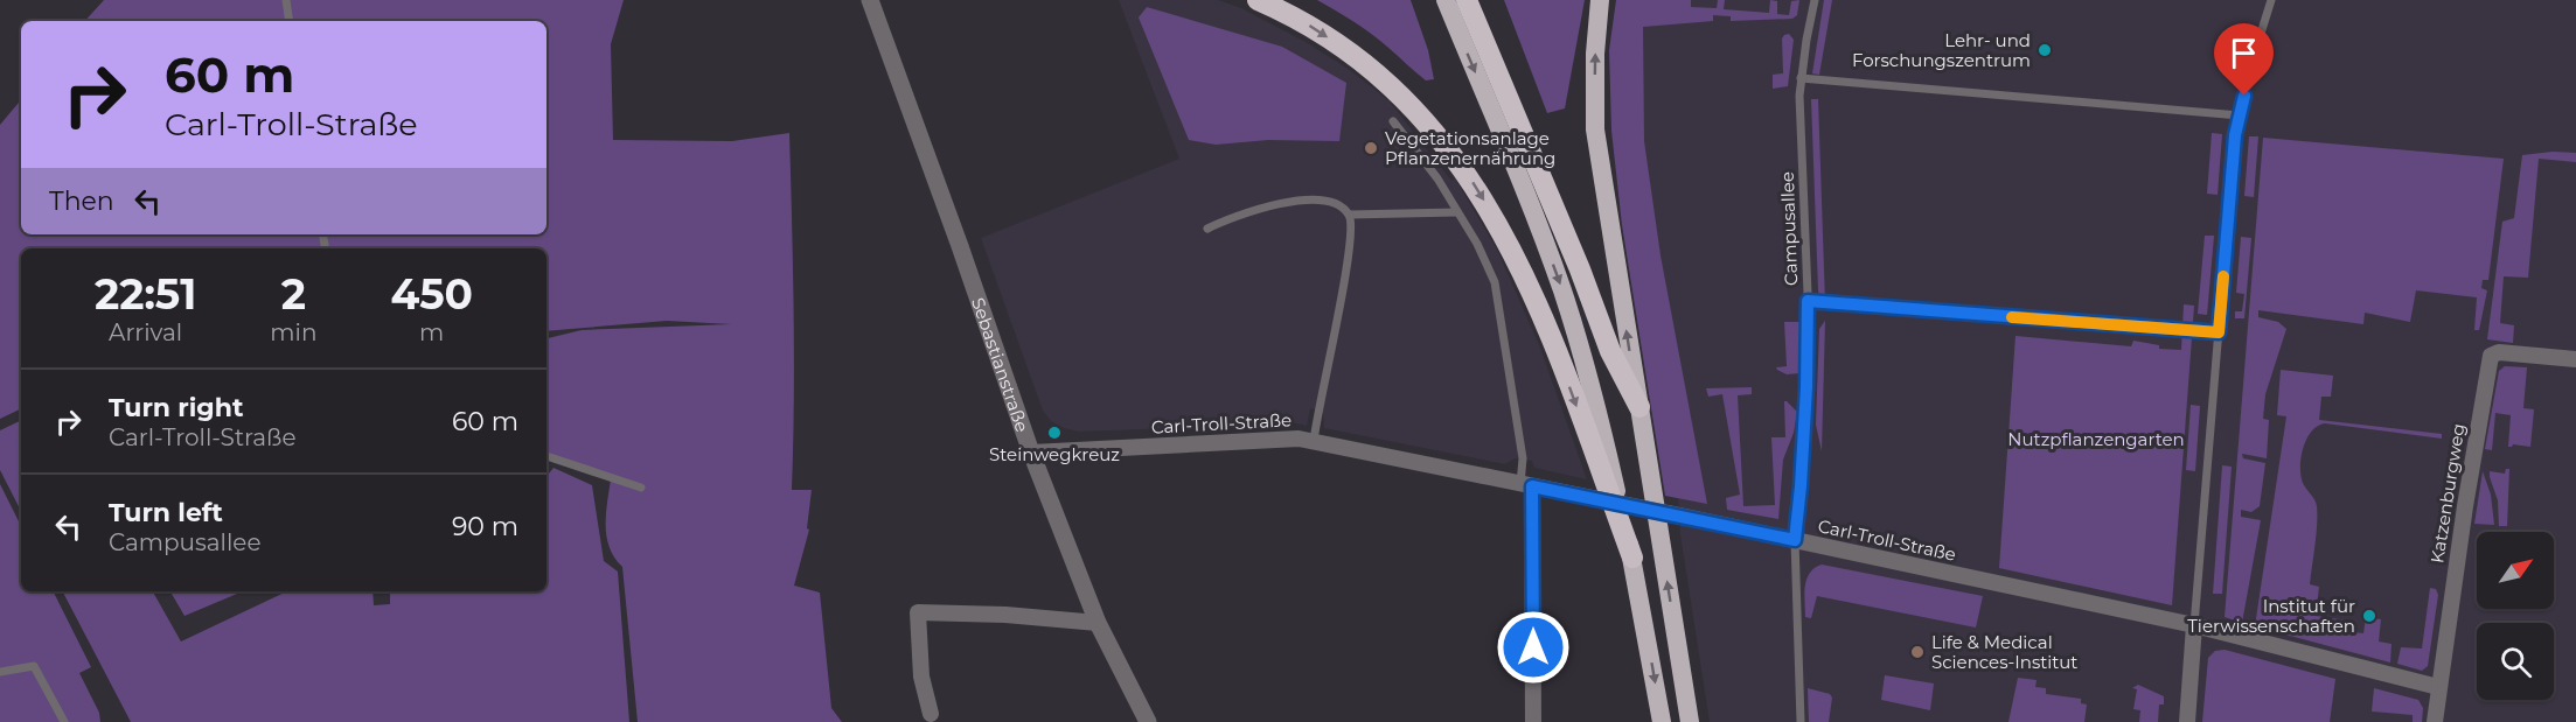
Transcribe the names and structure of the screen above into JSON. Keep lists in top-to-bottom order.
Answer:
{
  "streets": {
    "street": ["Sebastianstraße", "Carl-Troll-Straße", "Katzenburgweg"],
    "lane": ["Campusallee"]
  },
  "crossings": [
    ["Campusallee", "Carl-Troll-Straße"],
    ["Sebastianstraße", "Carl-Troll-Straße"],
    ["Carl-Troll-Straße", "Katzenburgweg"]
  ],
  "parks": ["Nutzpflanzengarten"],
  "places": [
    "Lehr- und Forschungszentrum",
    "Vegetationsanlage Pflanzenernährung",
    "Steinwegkreuz",
    "Institut für Tierwissenschaften",
    "Life & Medical Sciences-Institut"
  ],
  "north": "top right",
  "page": {
    "turn": ["60 m", "Carl-Troll-Straße"],
    "then": "Then",
    "eta": [
      "22:51",
      "Arrival",
      "2",
      "min",
      "450",
      "m"
    ],
    "list": [
      {
        "name": "Turn right",
        "note": "Carl-Troll-Straße",
        "value": "60 m"
      },
      {
        "name": "Turn left",
        "note": "Campusallee",
        "value": "90 m"
      }
    ]
  }
}
